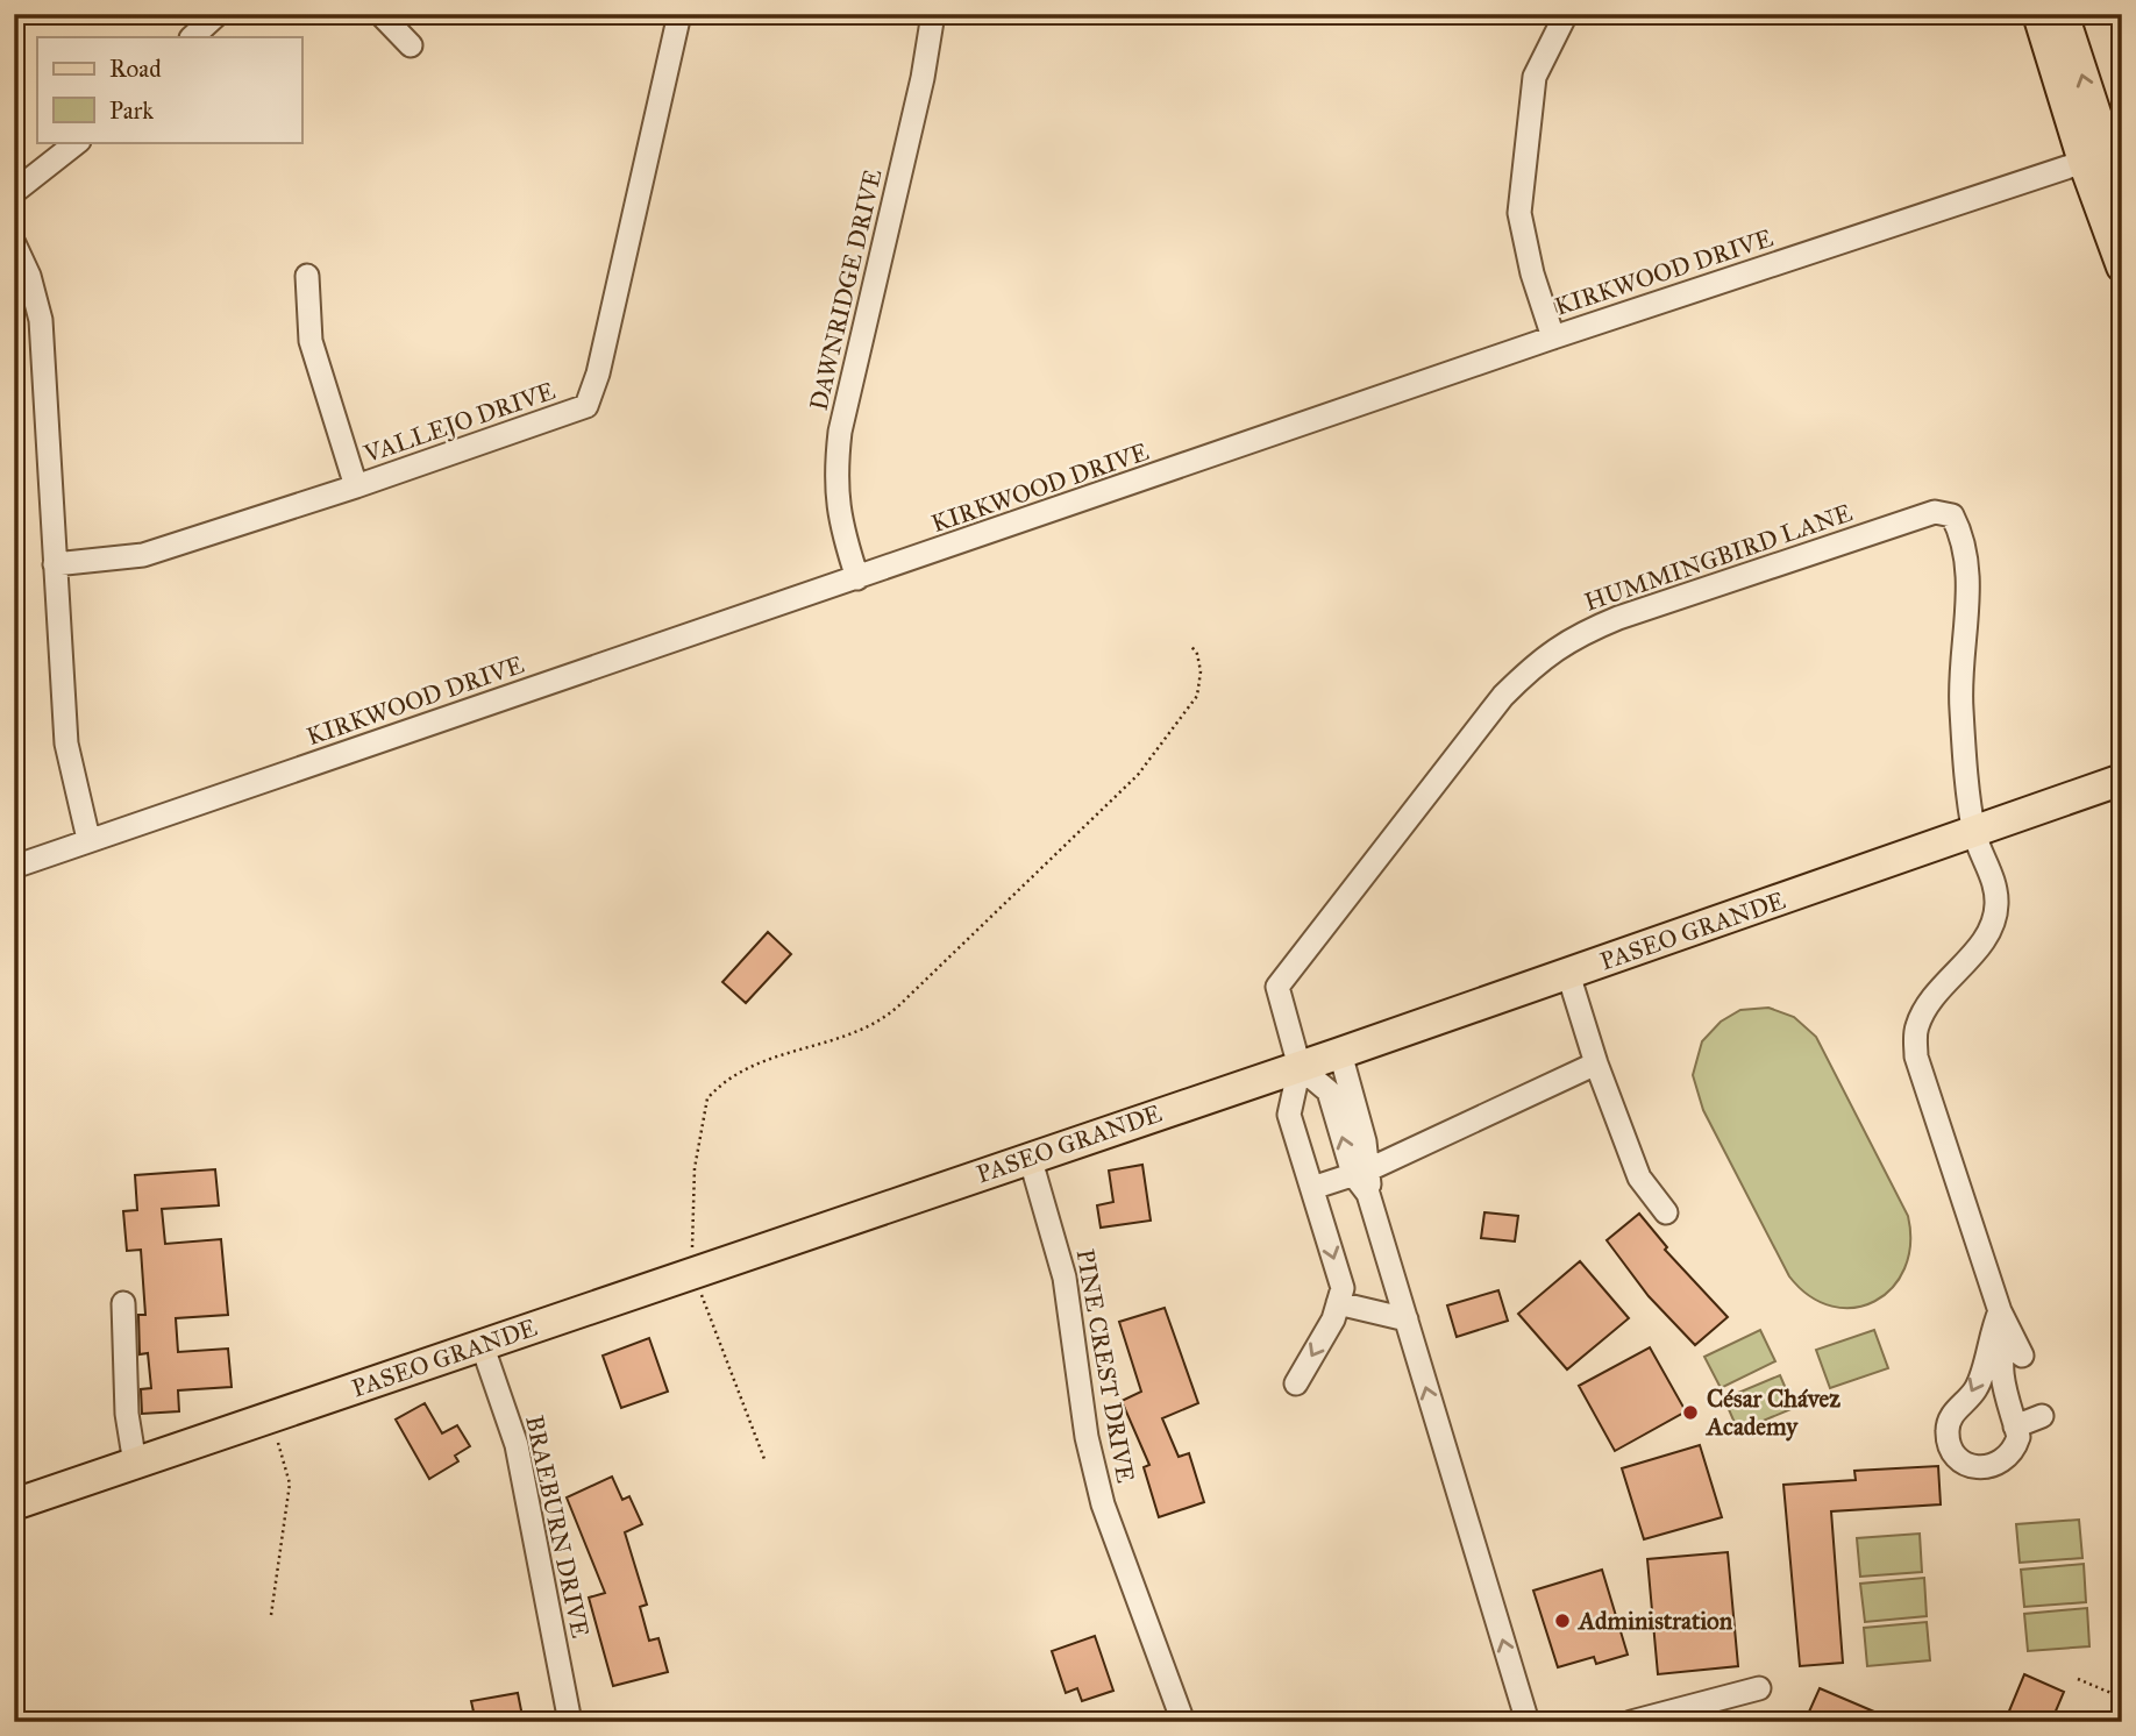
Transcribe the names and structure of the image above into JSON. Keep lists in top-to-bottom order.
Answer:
{
  "streets": {
    "main road": ["PASEO GRANDE"],
    "street": [
      "KIRKWOOD DRIVE",
      "DAWNRIDGE DRIVE",
      "VALLEJO DRIVE",
      "HUMMINGBIRD LANE",
      "PINE CREST DRIVE",
      "BRAEBURN DRIVE"
    ]
  },
  "crossings": [
    ["KIRKWOOD DRIVE", "DAWNRIDGE DRIVE"],
    ["HUMMINGBIRD LANE", "PASEO GRANDE"],
    ["PASEO GRANDE", "PINE CREST DRIVE"],
    ["PASEO GRANDE", "BRAEBURN DRIVE"]
  ],
  "places": ["César Chávez Academy", "Administration"],
  "legend": ["Road", "Park"]
}
